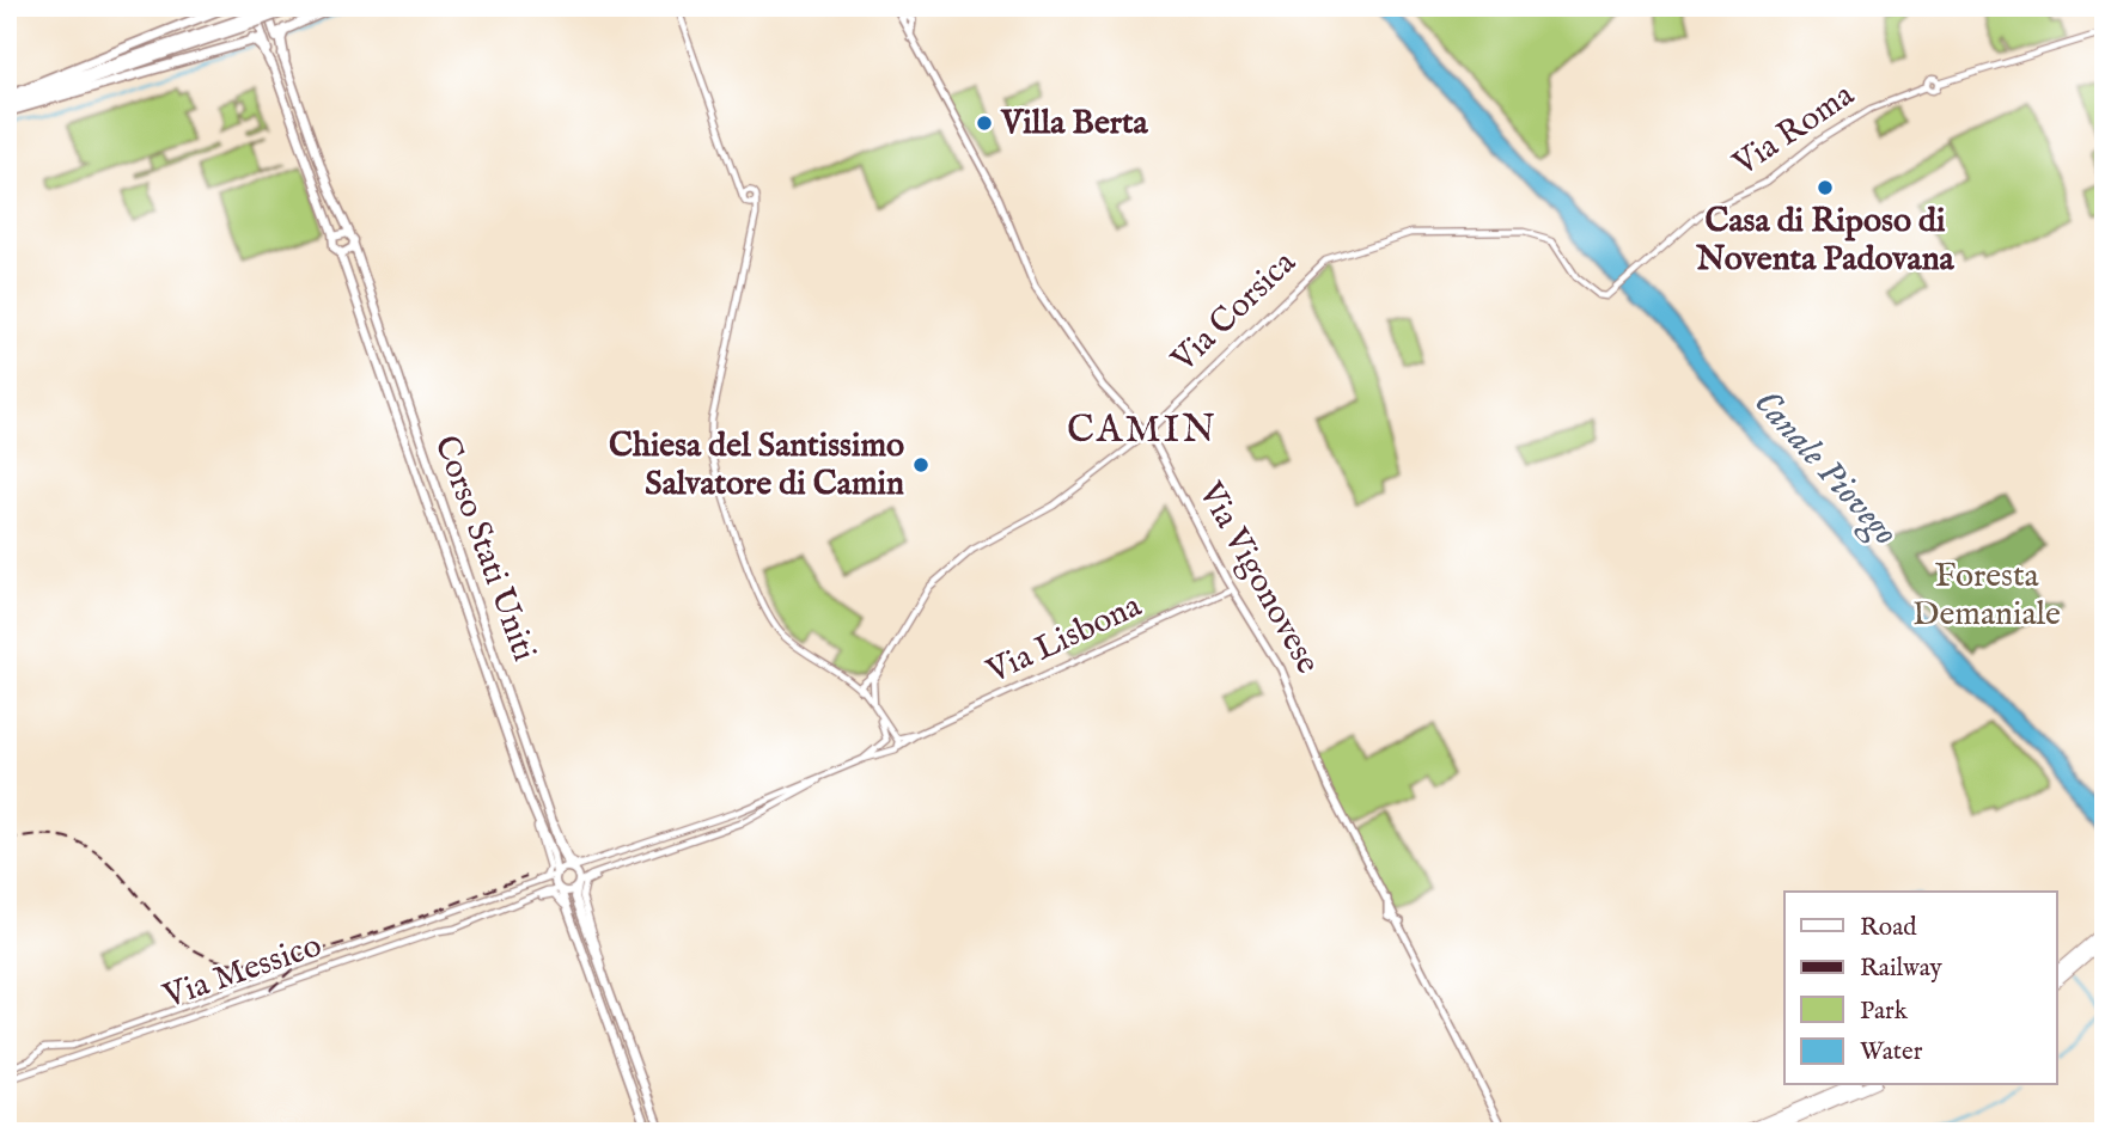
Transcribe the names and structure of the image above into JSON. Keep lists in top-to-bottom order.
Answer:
{
  "streets": {
    "main road": ["Corso Stati Uniti", "Via Vigonovese"],
    "street": [
      "Via Roma",
      "Via Corsica",
      "Via Lisbona",
      "Via Messico"
    ]
  },
  "crossings": [
    ["Via Roma", "Via Corsica"],
    ["Via Corsica", "Via Vigonovese"],
    ["Corso Stati Uniti", "Via Lisbona"],
    ["Corso Stati Uniti", "Via Messico"],
    ["Via Vigonovese", "Via Lisbona"],
    ["Via Lisbona", "Via Messico"]
  ],
  "districts": ["CAMIN"],
  "water": ["Canale Piovego"],
  "parks": ["Foresta Demaniale"],
  "places": ["Villa Berta", "Casa di Riposo di Noventa Padovana", "Chiesa del Santissimo Salvatore di Camin"],
  "legend": [
    "Road",
    "Railway",
    "Park",
    "Water"
  ]
}
